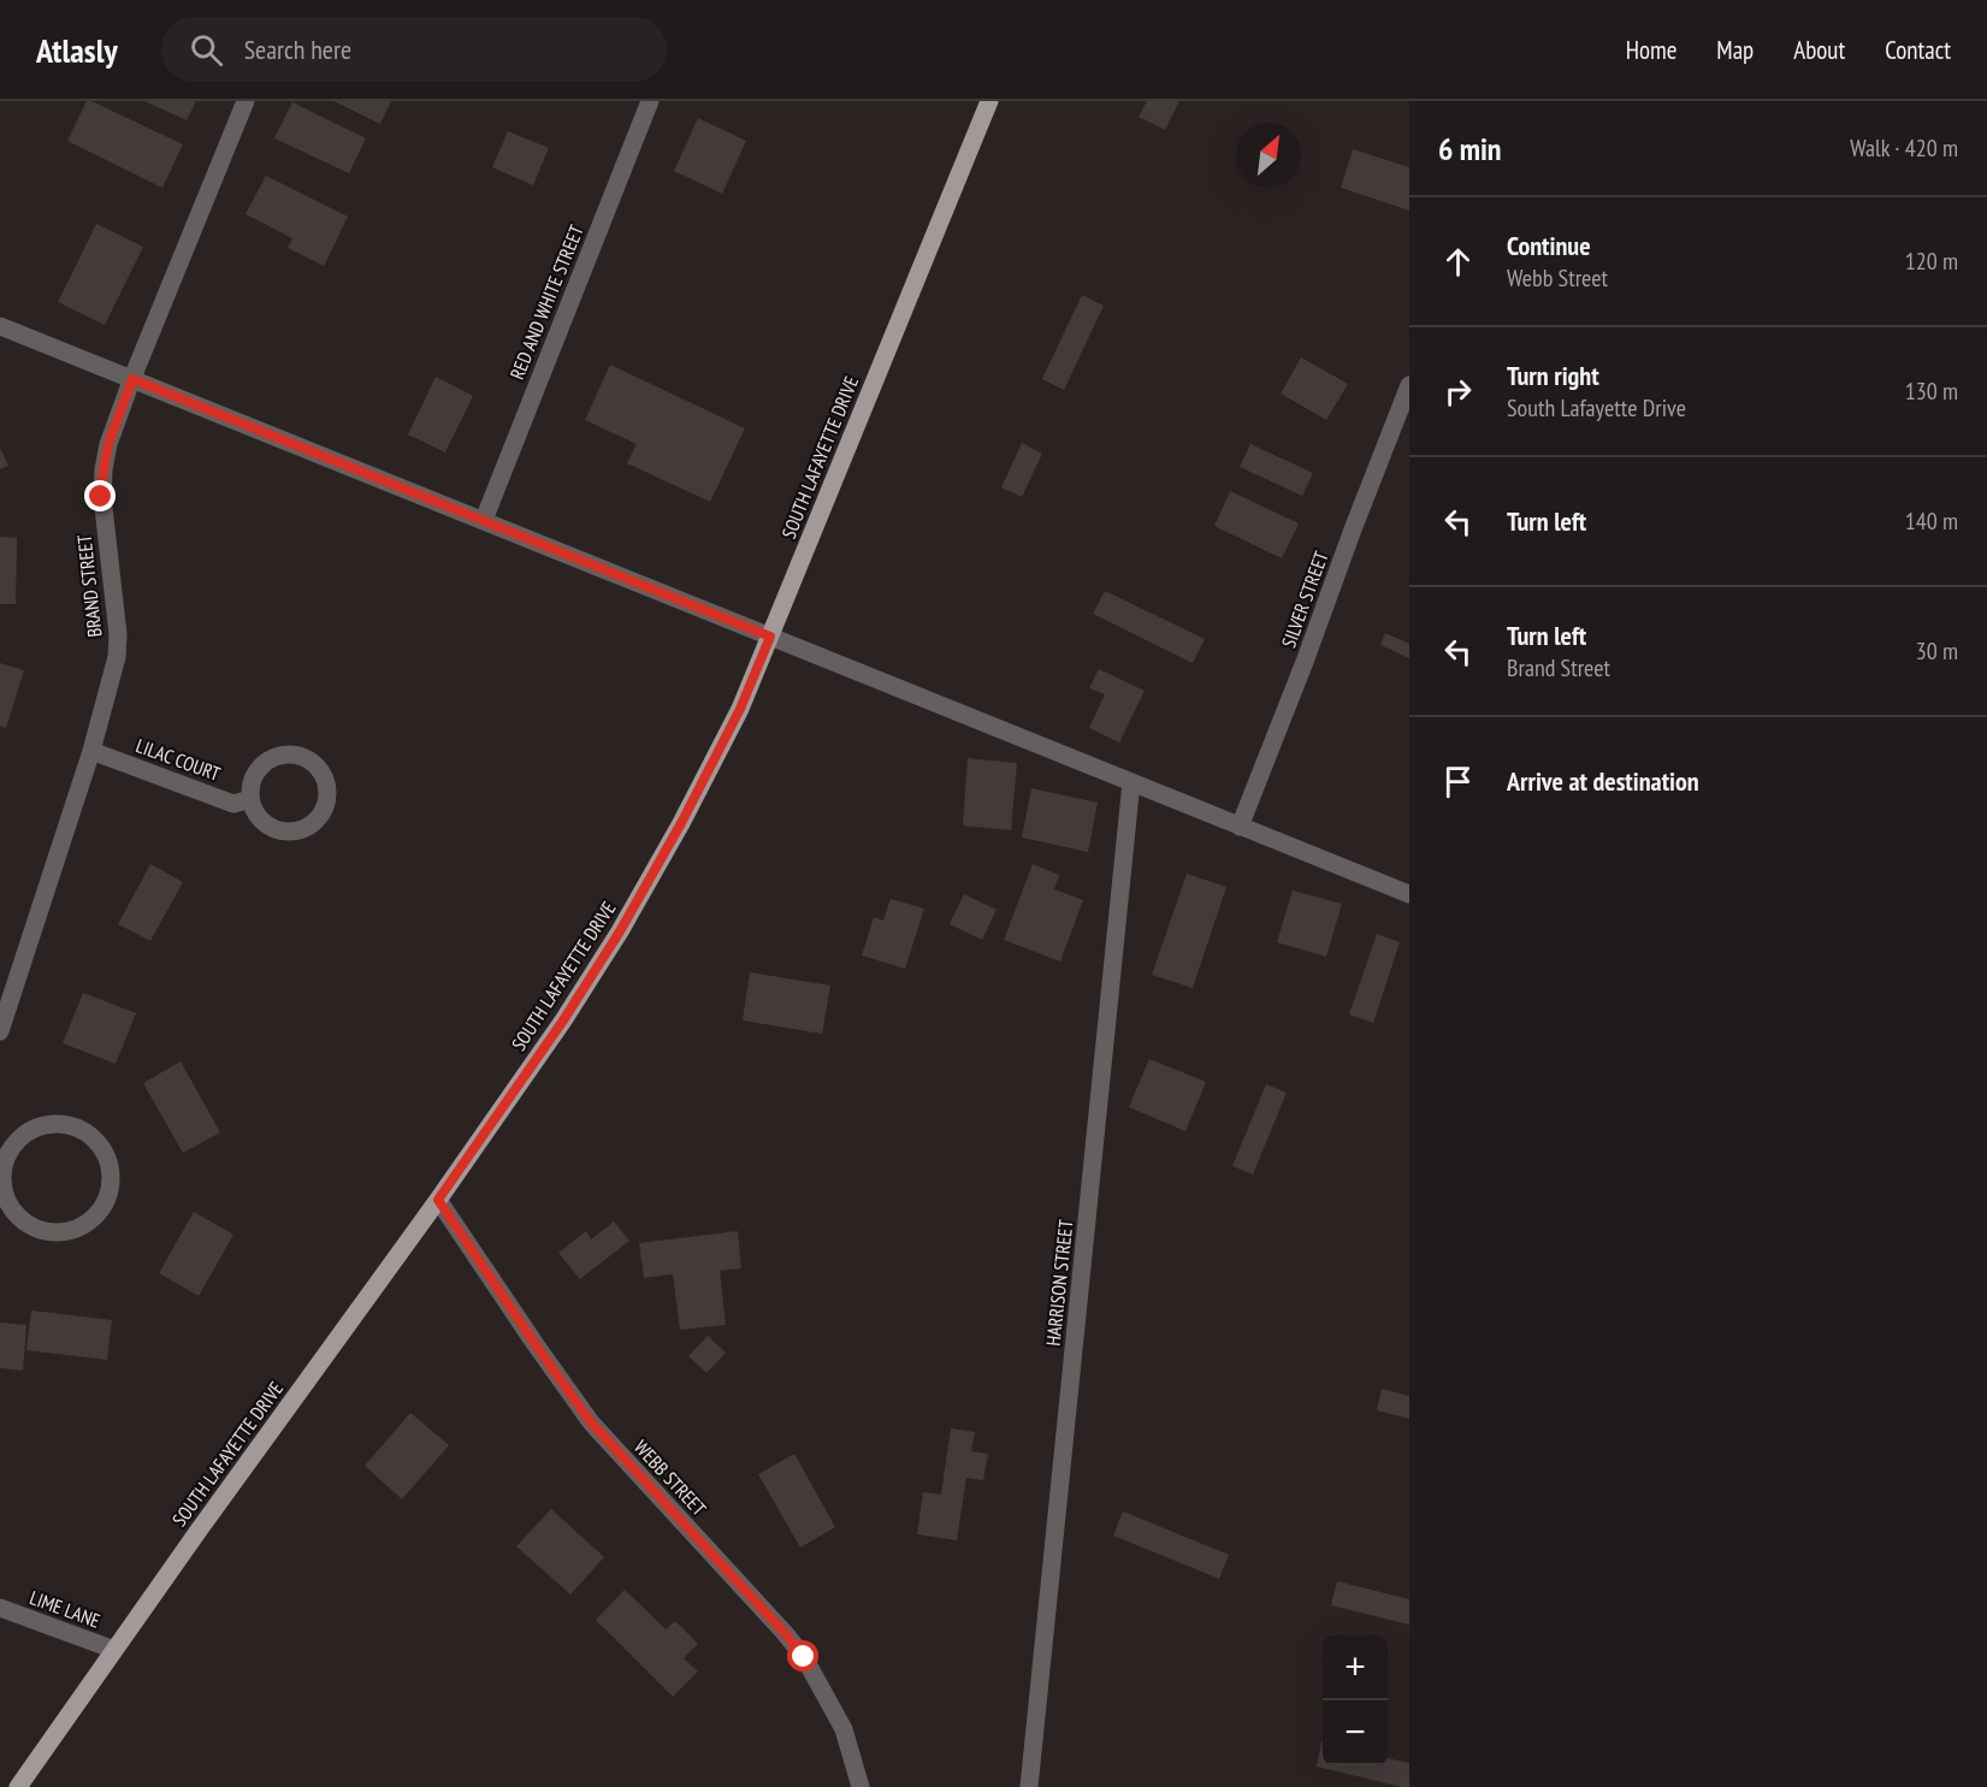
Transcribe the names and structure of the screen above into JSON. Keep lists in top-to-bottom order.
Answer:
{
  "streets": {
    "main road": ["SOUTH LAFAYETTE DRIVE"],
    "street": [
      "RED AND WHITE STREET",
      "BRAND STREET",
      "SILVER STREET",
      "LILAC COURT",
      "HARRISON STREET",
      "WEBB STREET",
      "LIME LANE"
    ]
  },
  "crossings": [
    ["SOUTH LAFAYETTE DRIVE", "WEBB STREET"],
    ["SOUTH LAFAYETTE DRIVE", "LIME LANE"],
    ["BRAND STREET", "LILAC COURT"]
  ],
  "north": "top right",
  "page": {
    "header": "Atlasly",
    "search": "Search here",
    "nav": [
      "Home",
      "Map",
      "About",
      "Contact"
    ],
    "heading": ["6 min", "Walk · 420 m"],
    "list": [
      ["Continue", "Webb Street", "120 m"],
      ["Turn right", "South Lafayette Drive", "130 m"],
      ["Turn left", "140 m"],
      ["Turn left", "Brand Street", "30 m"],
      "Arrive at destination"
    ],
    "map_buttons": ["+", "−"]
  }
}
